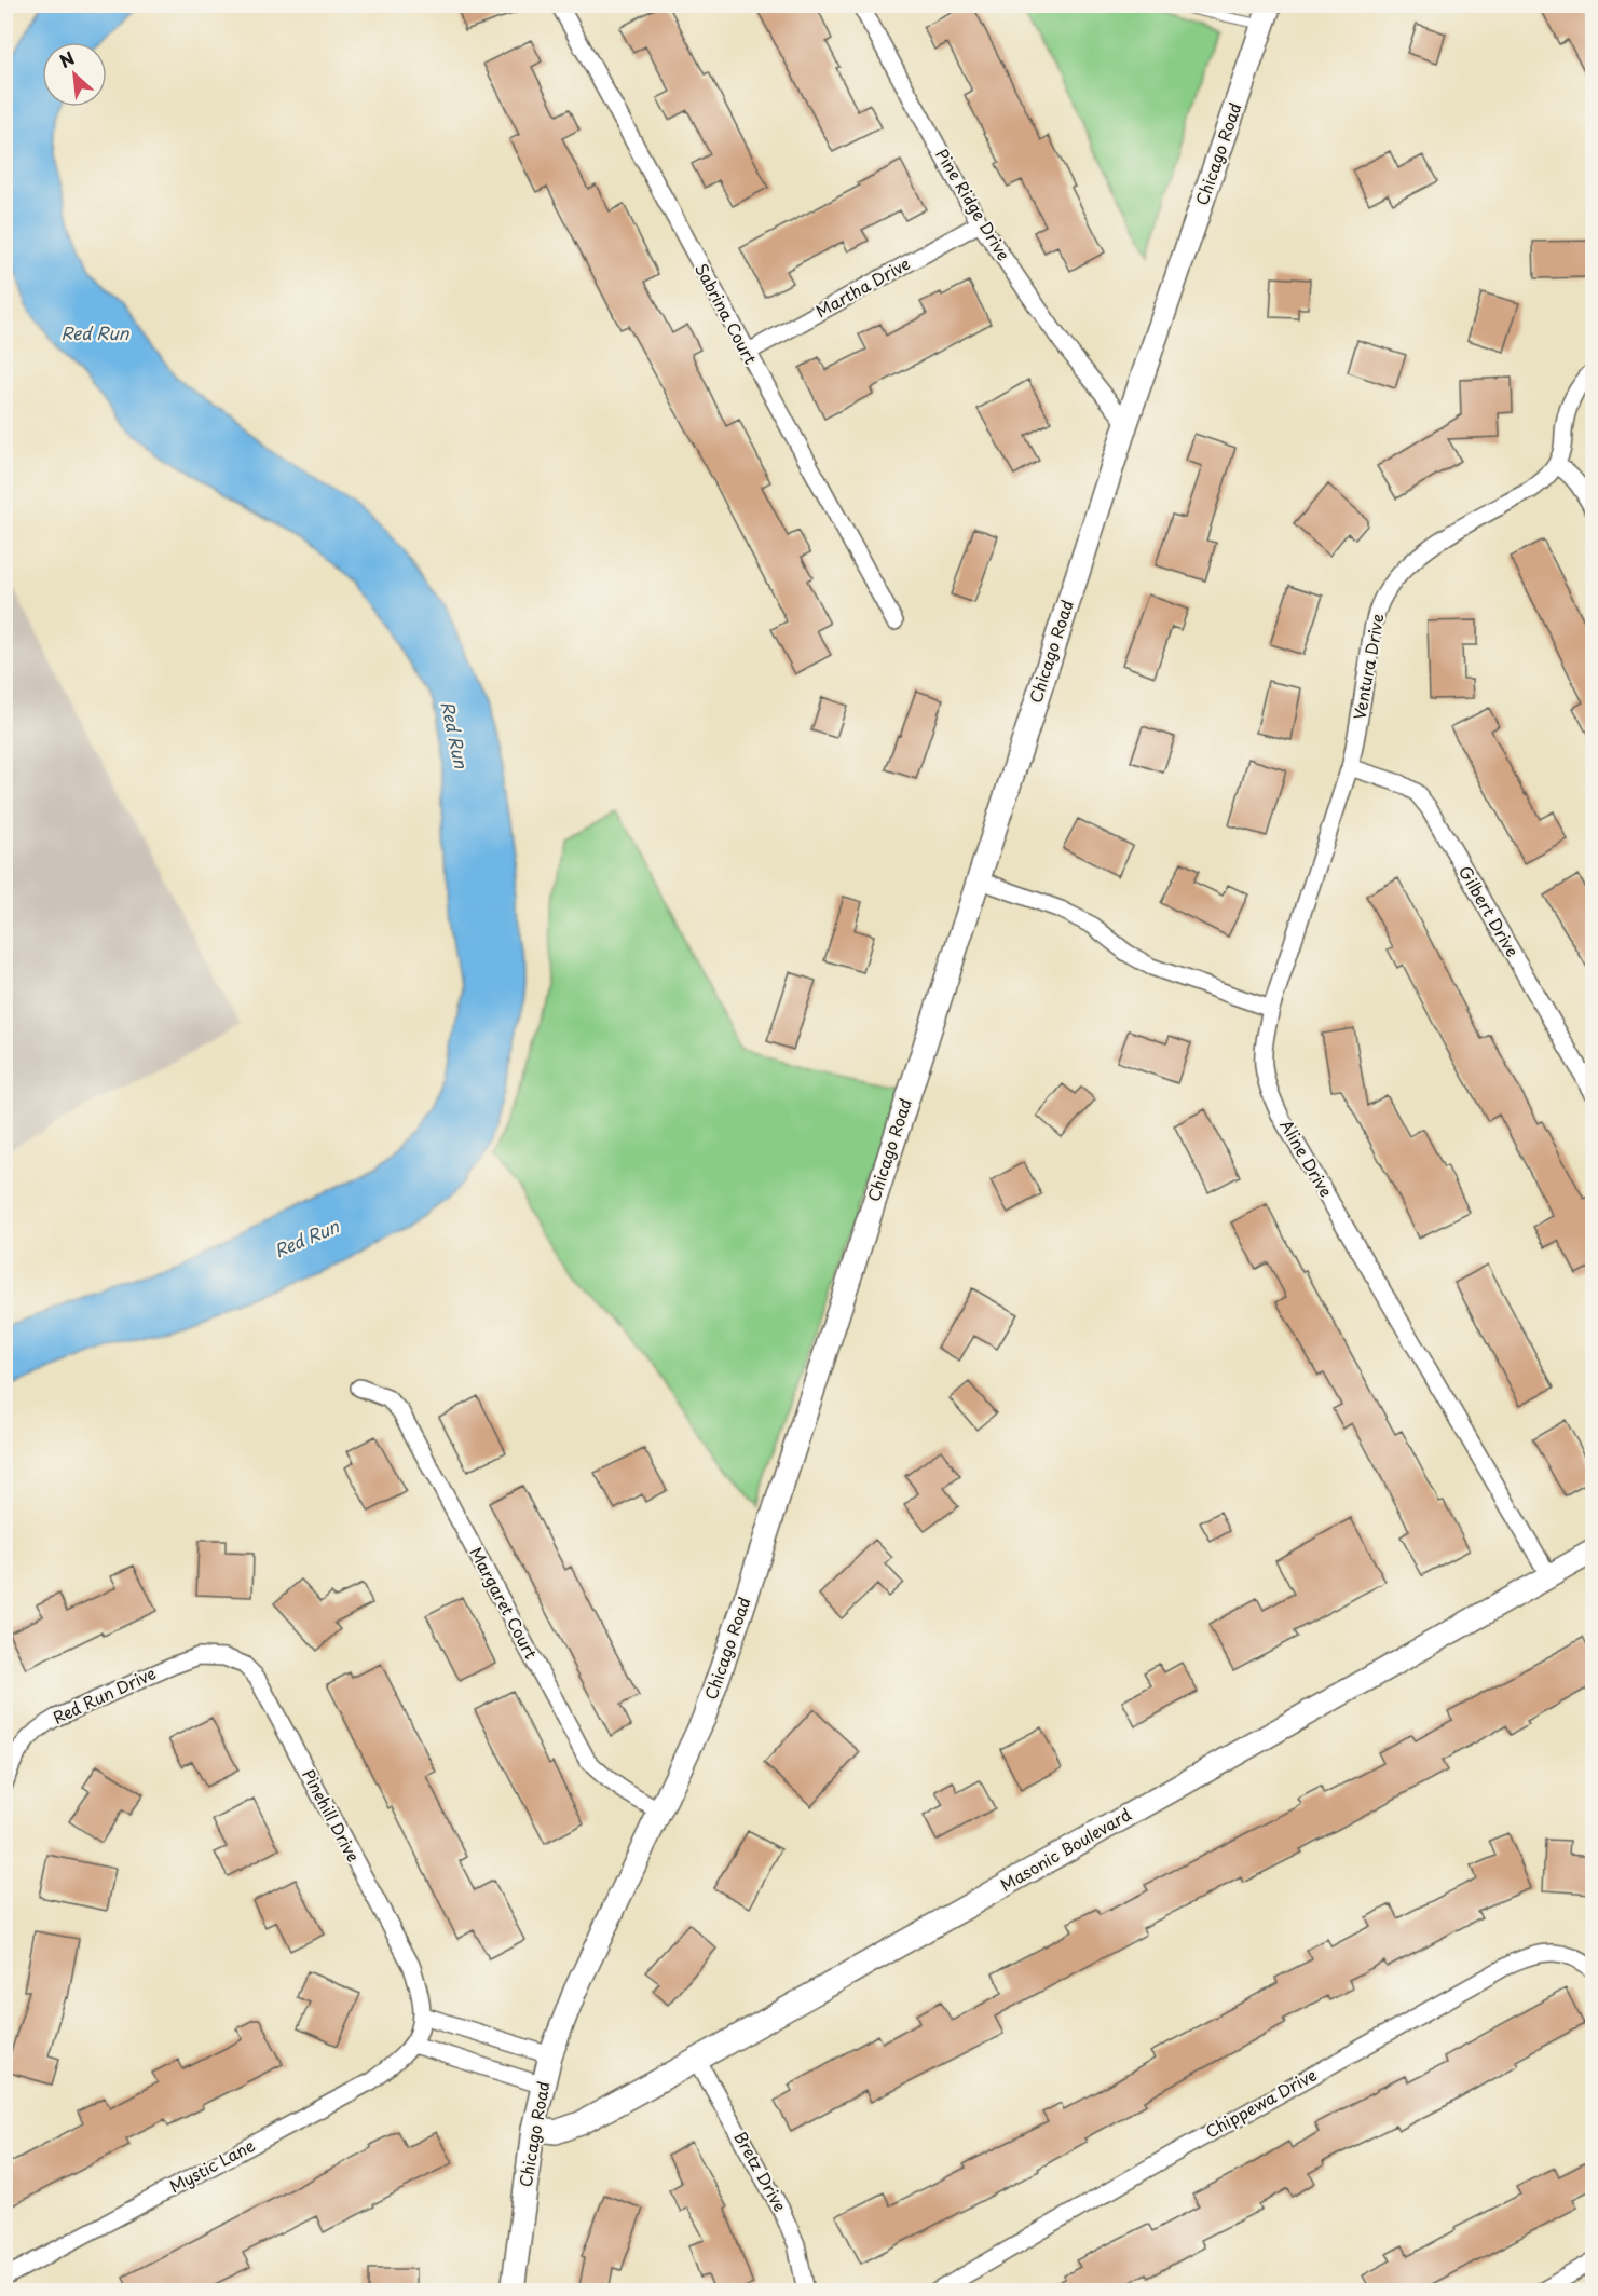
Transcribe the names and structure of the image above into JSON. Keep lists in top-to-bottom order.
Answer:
{
  "streets": {
    "street": [
      "Chicago Road",
      "Pine Ridge Drive",
      "Martha Drive",
      "Sabrina Court",
      "Ventura Drive",
      "Gilbert Drive",
      "Aline Drive",
      "Margaret Court",
      "Red Run Drive",
      "Pinehill Drive",
      "Masonic Boulevard",
      "Chippewa Drive",
      "Mystic Lane",
      "Bretz Drive"
    ]
  },
  "crossings": [
    ["Chicago Road", "Pine Ridge Drive"],
    ["Chicago Road", "Margaret Court"],
    ["Chicago Road", "Masonic Boulevard"],
    ["Pine Ridge Drive", "Martha Drive"],
    ["Martha Drive", "Sabrina Court"],
    ["Ventura Drive", "Gilbert Drive"],
    ["Ventura Drive", "Aline Drive"],
    ["Aline Drive", "Masonic Boulevard"],
    ["Red Run Drive", "Pinehill Drive"],
    ["Pinehill Drive", "Mystic Lane"],
    ["Masonic Boulevard", "Bretz Drive"]
  ],
  "water": ["Red Run"],
  "north": "top left"
}
